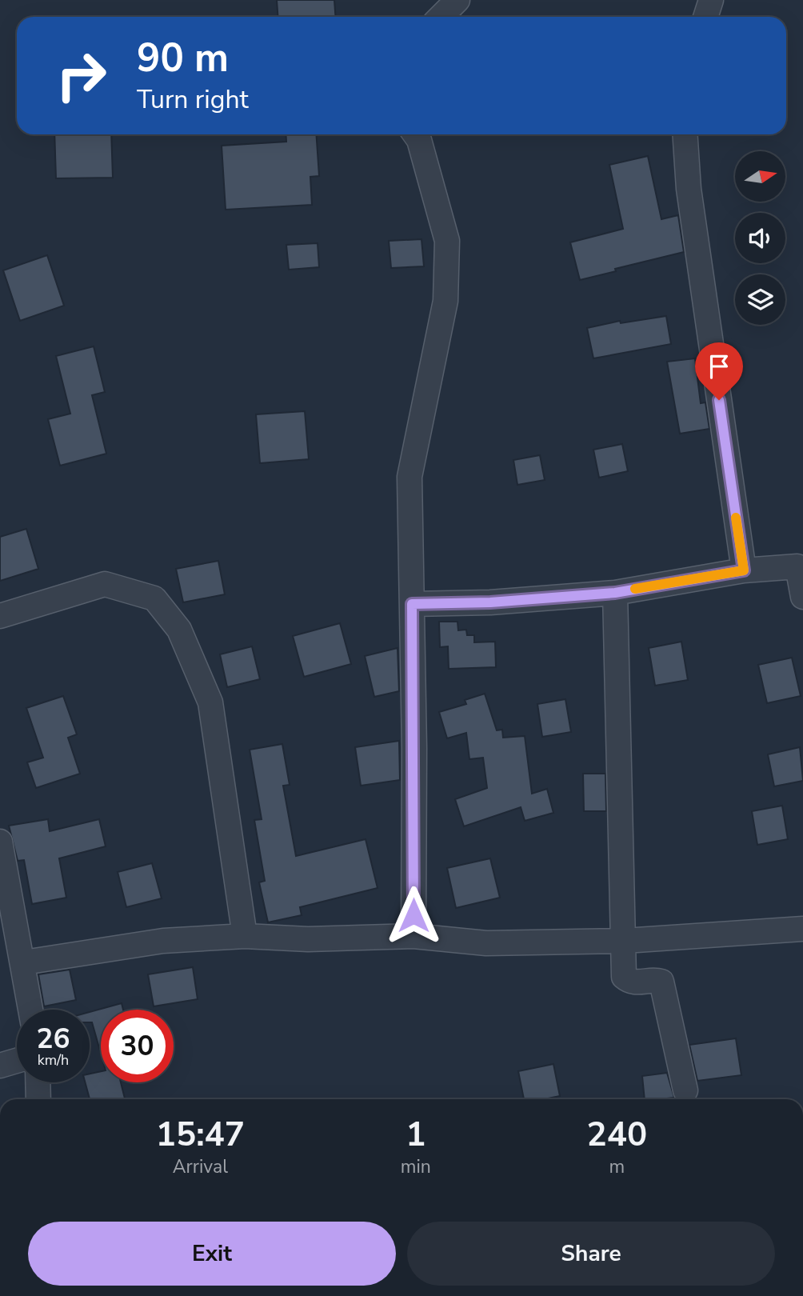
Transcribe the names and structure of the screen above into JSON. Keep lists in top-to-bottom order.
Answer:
{
  "north": "right",
  "page": {
    "turn": ["90 m", "Turn right"],
    "speed": "26 km/h",
    "limit": "30",
    "eta": [
      "15:47",
      "Arrival",
      "1",
      "min",
      "240",
      "m"
    ],
    "buttons": ["Exit", "Share"]
  }
}
